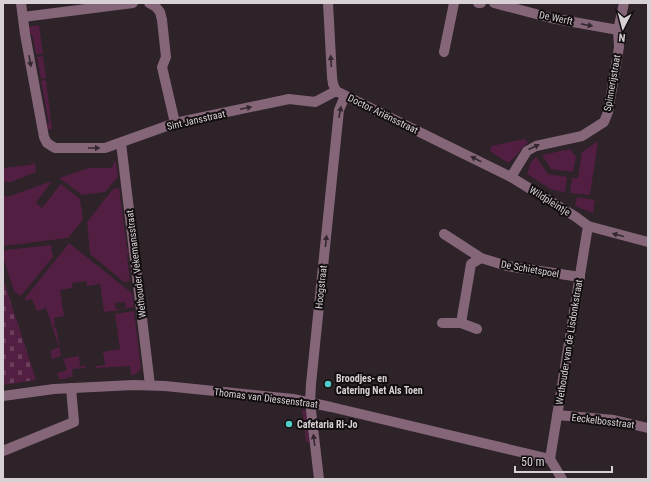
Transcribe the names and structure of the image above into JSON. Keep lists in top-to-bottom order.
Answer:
{
  "streets": {
    "street": [
      "De Werft",
      "Spinnerijstraat",
      "Doctor Ariënsstraat",
      "Sint Jansstraat",
      "Wildpleintje",
      "Wethouder Vekemansstraat",
      "De Schietspoel",
      "Hoogstraat",
      "Wethouder van de Lisdonkstraat",
      "Thomas van Diessenstraat",
      "Eeckelbosstraat"
    ]
  },
  "crossings": [
    ["De Werft", "Spinnerijstraat"],
    ["Spinnerijstraat", "Doctor Ariënsstraat"],
    ["Spinnerijstraat", "Wildpleintje"],
    ["Doctor Ariënsstraat", "Sint Jansstraat"],
    ["Doctor Ariënsstraat", "Wildpleintje"],
    ["Doctor Ariënsstraat", "Hoogstraat"],
    ["Sint Jansstraat", "Wethouder Vekemansstraat"],
    ["Sint Jansstraat", "Hoogstraat"],
    ["Wildpleintje", "Wethouder van de Lisdonkstraat"],
    ["Wethouder Vekemansstraat", "Thomas van Diessenstraat"],
    ["De Schietspoel", "Wethouder van de Lisdonkstraat"],
    ["Hoogstraat", "Thomas van Diessenstraat"],
    ["Wethouder van de Lisdonkstraat", "Thomas van Diessenstraat"],
    ["Wethouder van de Lisdonkstraat", "Eeckelbosstraat"]
  ],
  "one_way": [
    "De Werft",
    "Spinnerijstraat",
    "Doctor Ariënsstraat",
    "Hoogstraat"
  ],
  "places": ["Broodjes- en Catering Net Als Toen", "Cafetaria Ri-Jo"],
  "scale_bar": "50 m",
  "north": "bottom"
}
